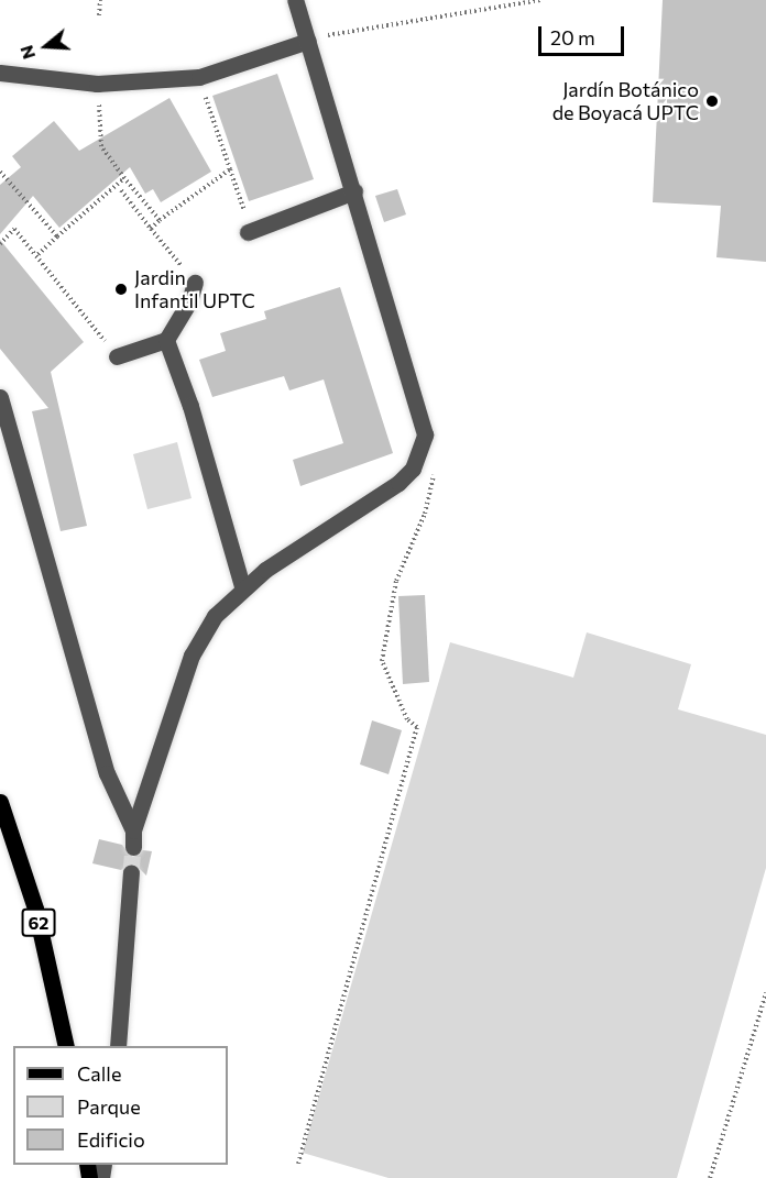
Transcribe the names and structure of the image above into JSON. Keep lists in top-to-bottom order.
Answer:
{
  "streets": {
    "main road": ["62"]
  },
  "places": ["Jardín Botánico de Boyacá UPTC", "Jardin Infantil UPTC"],
  "legend": ["Calle", "Parque", "Edificio"],
  "scale_bar": "20 m",
  "north": "left"
}
